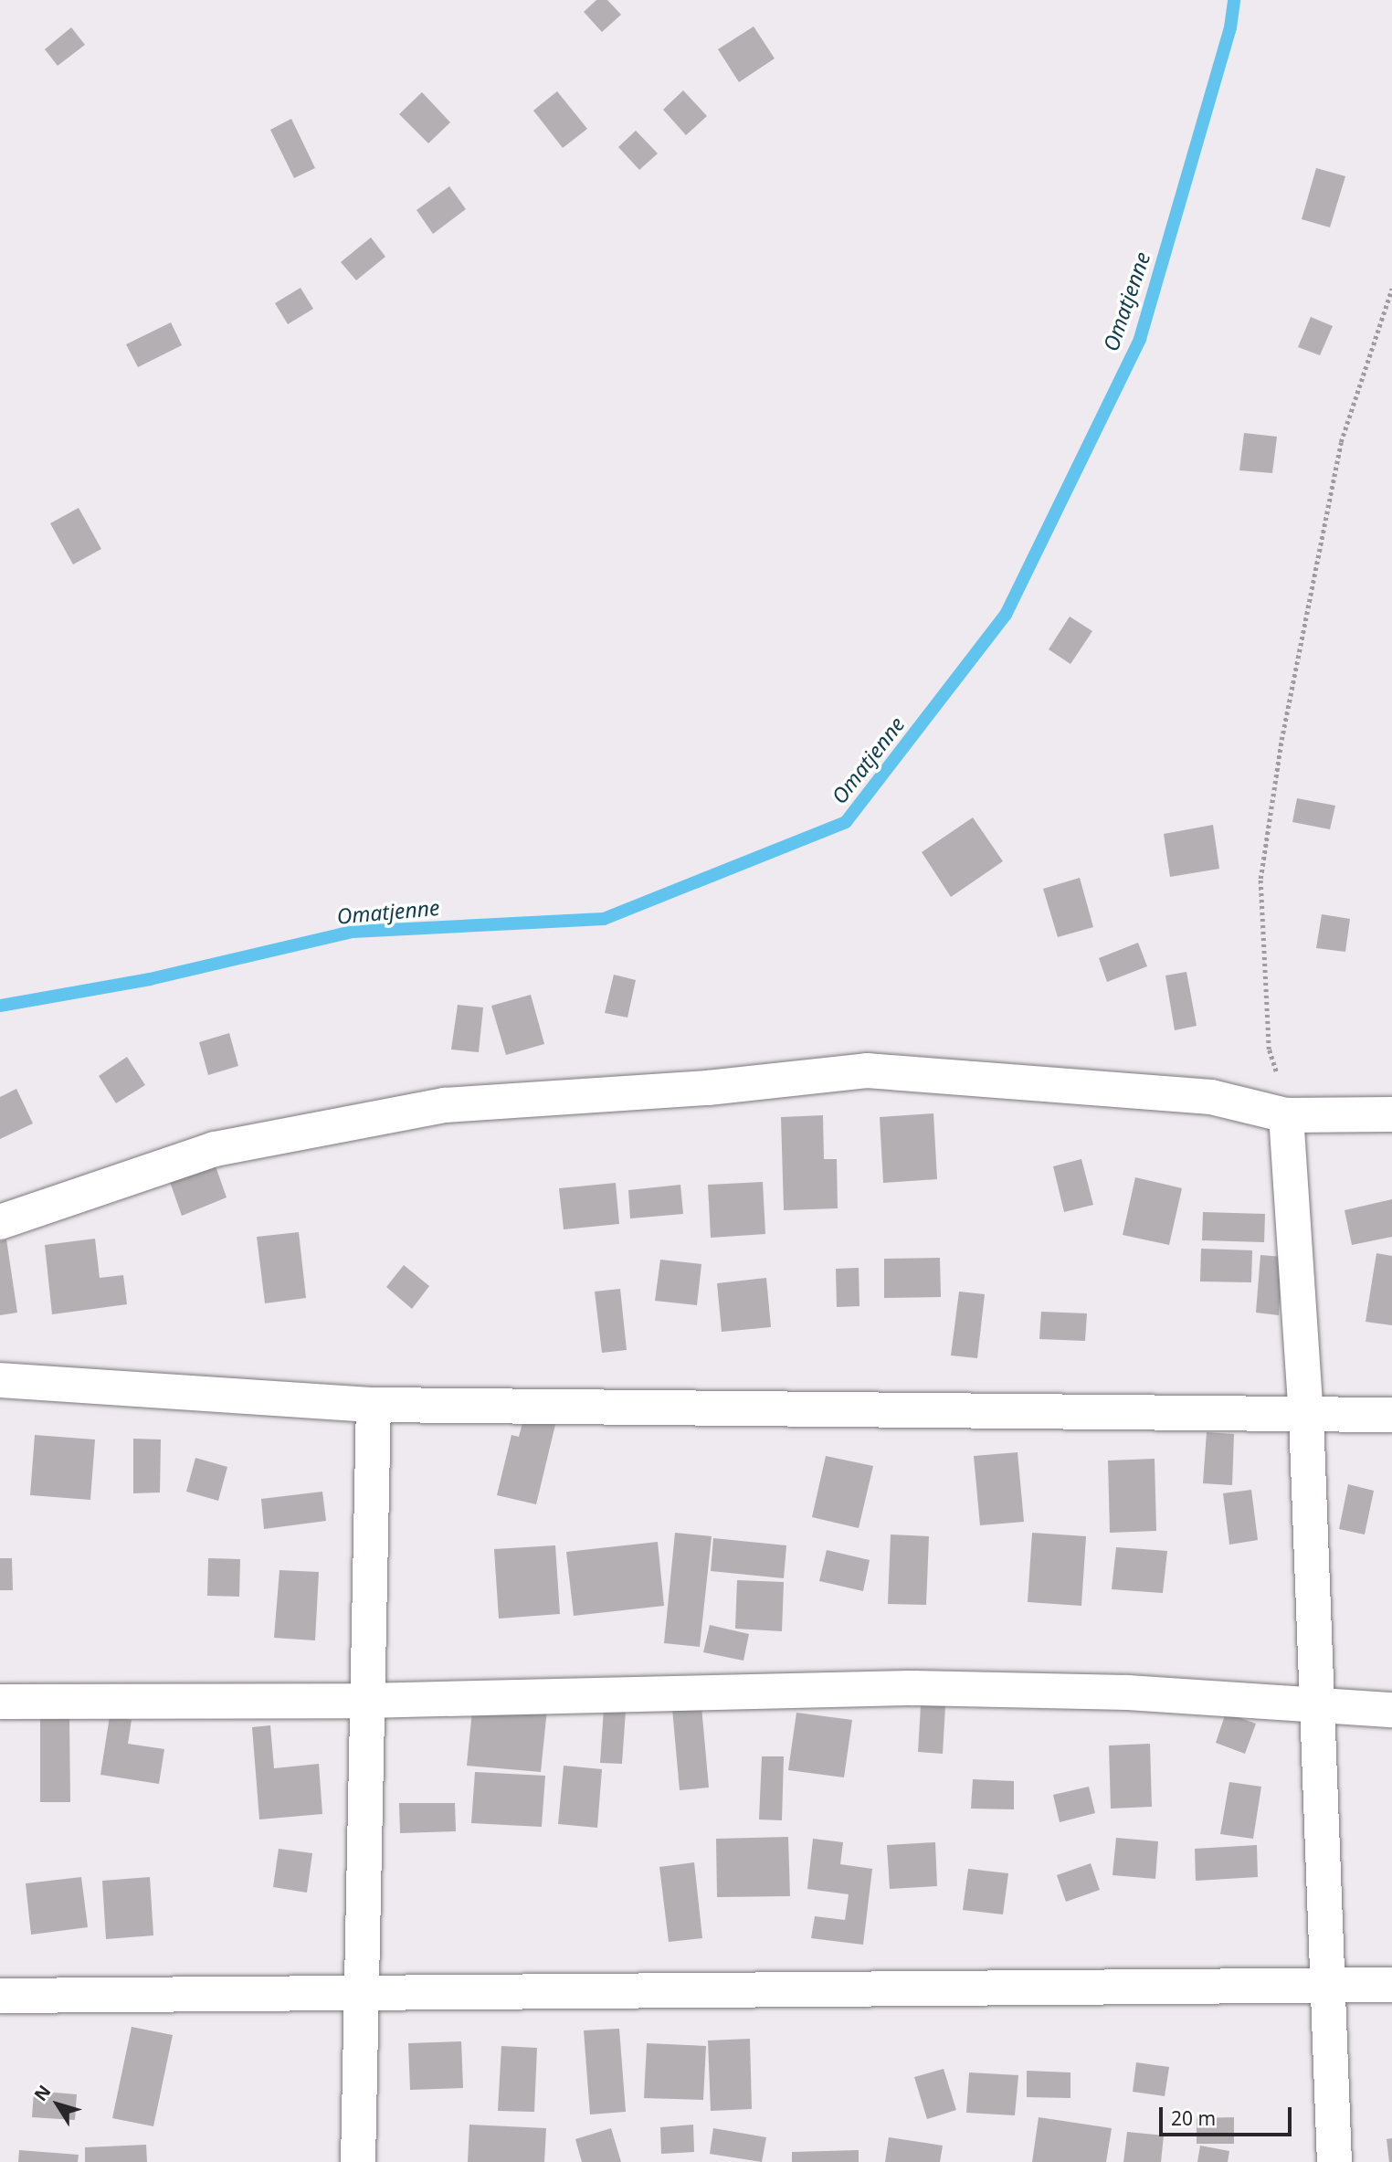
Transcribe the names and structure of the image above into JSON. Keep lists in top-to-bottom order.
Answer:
{
  "water": ["Omatjenne"],
  "scale_bar": "20 m",
  "north": "top left"
}
